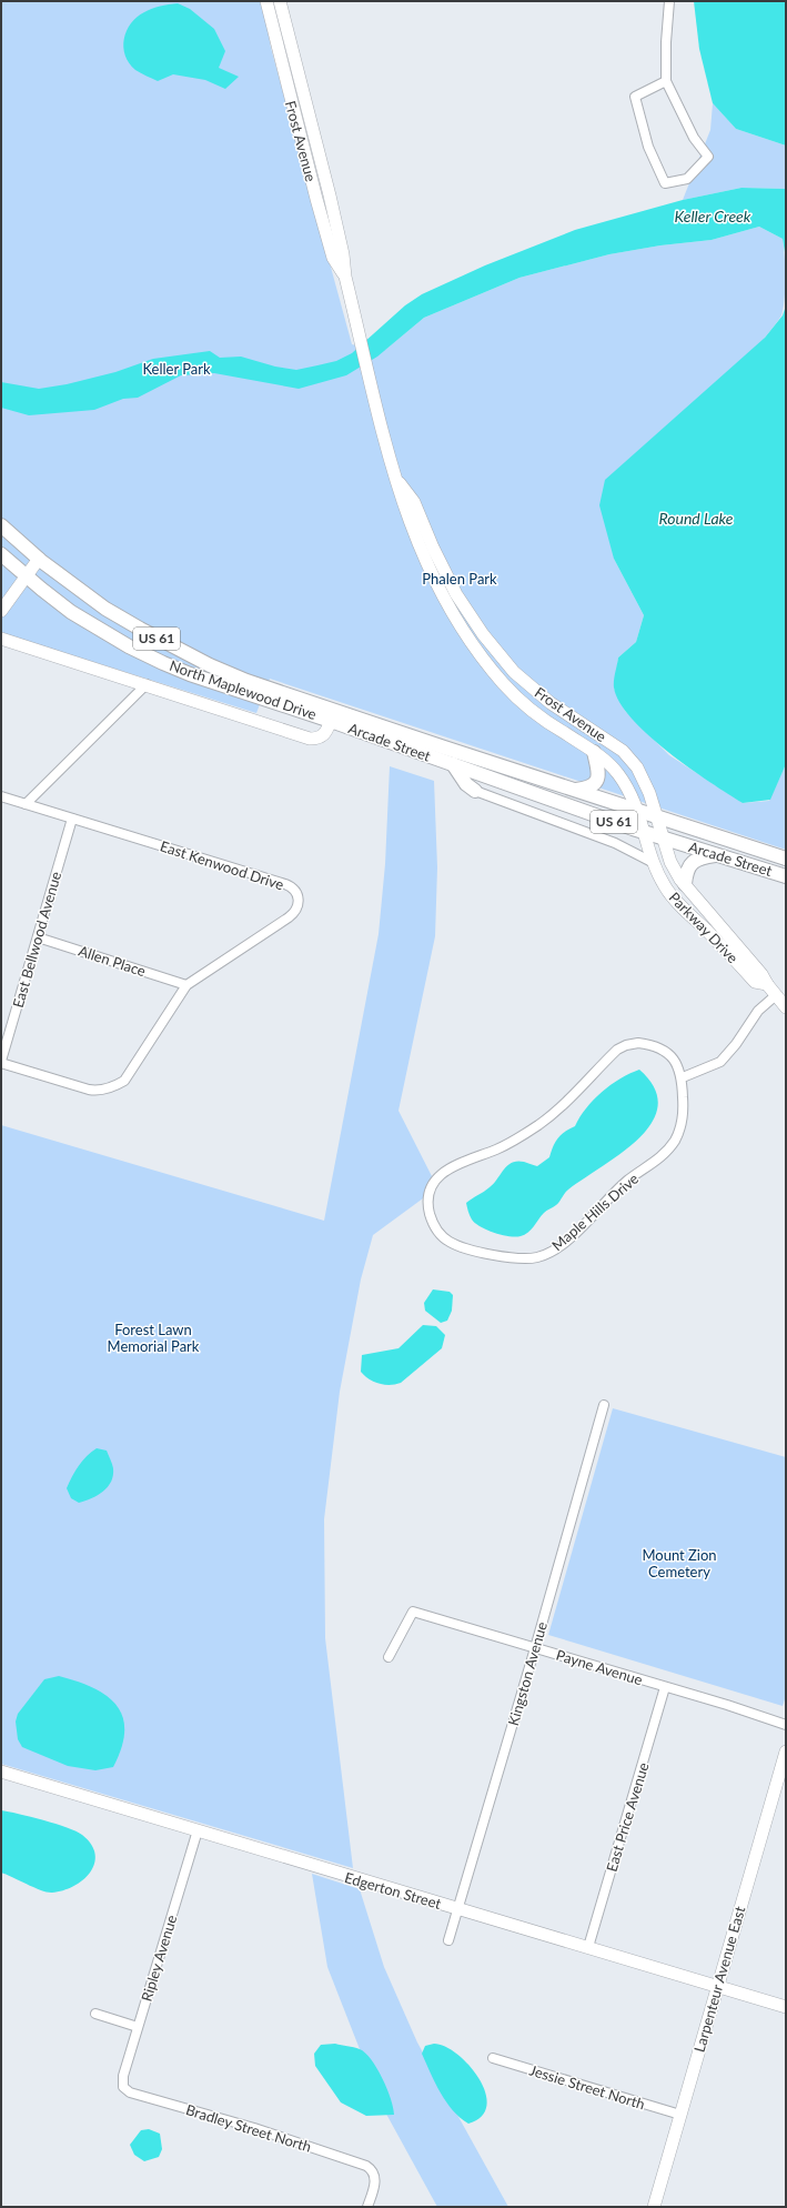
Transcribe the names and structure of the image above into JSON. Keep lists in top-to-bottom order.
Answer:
{
  "streets": {
    "main road": ["US 61", "North Maplewood Drive", "Arcade Street"],
    "street": [
      "Frost Avenue",
      "East Kenwood Drive",
      "Parkway Drive",
      "East Bellwood Avenue",
      "Allen Place",
      "Maple Hills Drive",
      "Payne Avenue",
      "Kingston Avenue",
      "East Price Avenue",
      "Edgerton Street",
      "Ripley Avenue",
      "Larpenteur Avenue East",
      "Jessie Street North",
      "Bradley Street North"
    ]
  },
  "crossings": [
    ["Frost Avenue", "Arcade Street"],
    ["Frost Avenue", "Parkway Drive"],
    ["North Maplewood Drive", "Arcade Street"],
    ["Arcade Street", "Parkway Drive"],
    ["East Kenwood Drive", "East Bellwood Avenue"],
    ["East Kenwood Drive", "Allen Place"],
    ["East Bellwood Avenue", "Allen Place"],
    ["Payne Avenue", "Kingston Avenue"],
    ["Payne Avenue", "East Price Avenue"],
    ["Kingston Avenue", "Edgerton Street"],
    ["East Price Avenue", "Edgerton Street"],
    ["Edgerton Street", "Ripley Avenue"],
    ["Edgerton Street", "Larpenteur Avenue East"],
    ["Ripley Avenue", "Bradley Street North"],
    ["Larpenteur Avenue East", "Jessie Street North"]
  ],
  "water": ["Keller Creek", "Round Lake"],
  "parks": [
    "Keller Park",
    "Phalen Park",
    "Forest Lawn Memorial Park",
    "Mount Zion Cemetery"
  ]
}
